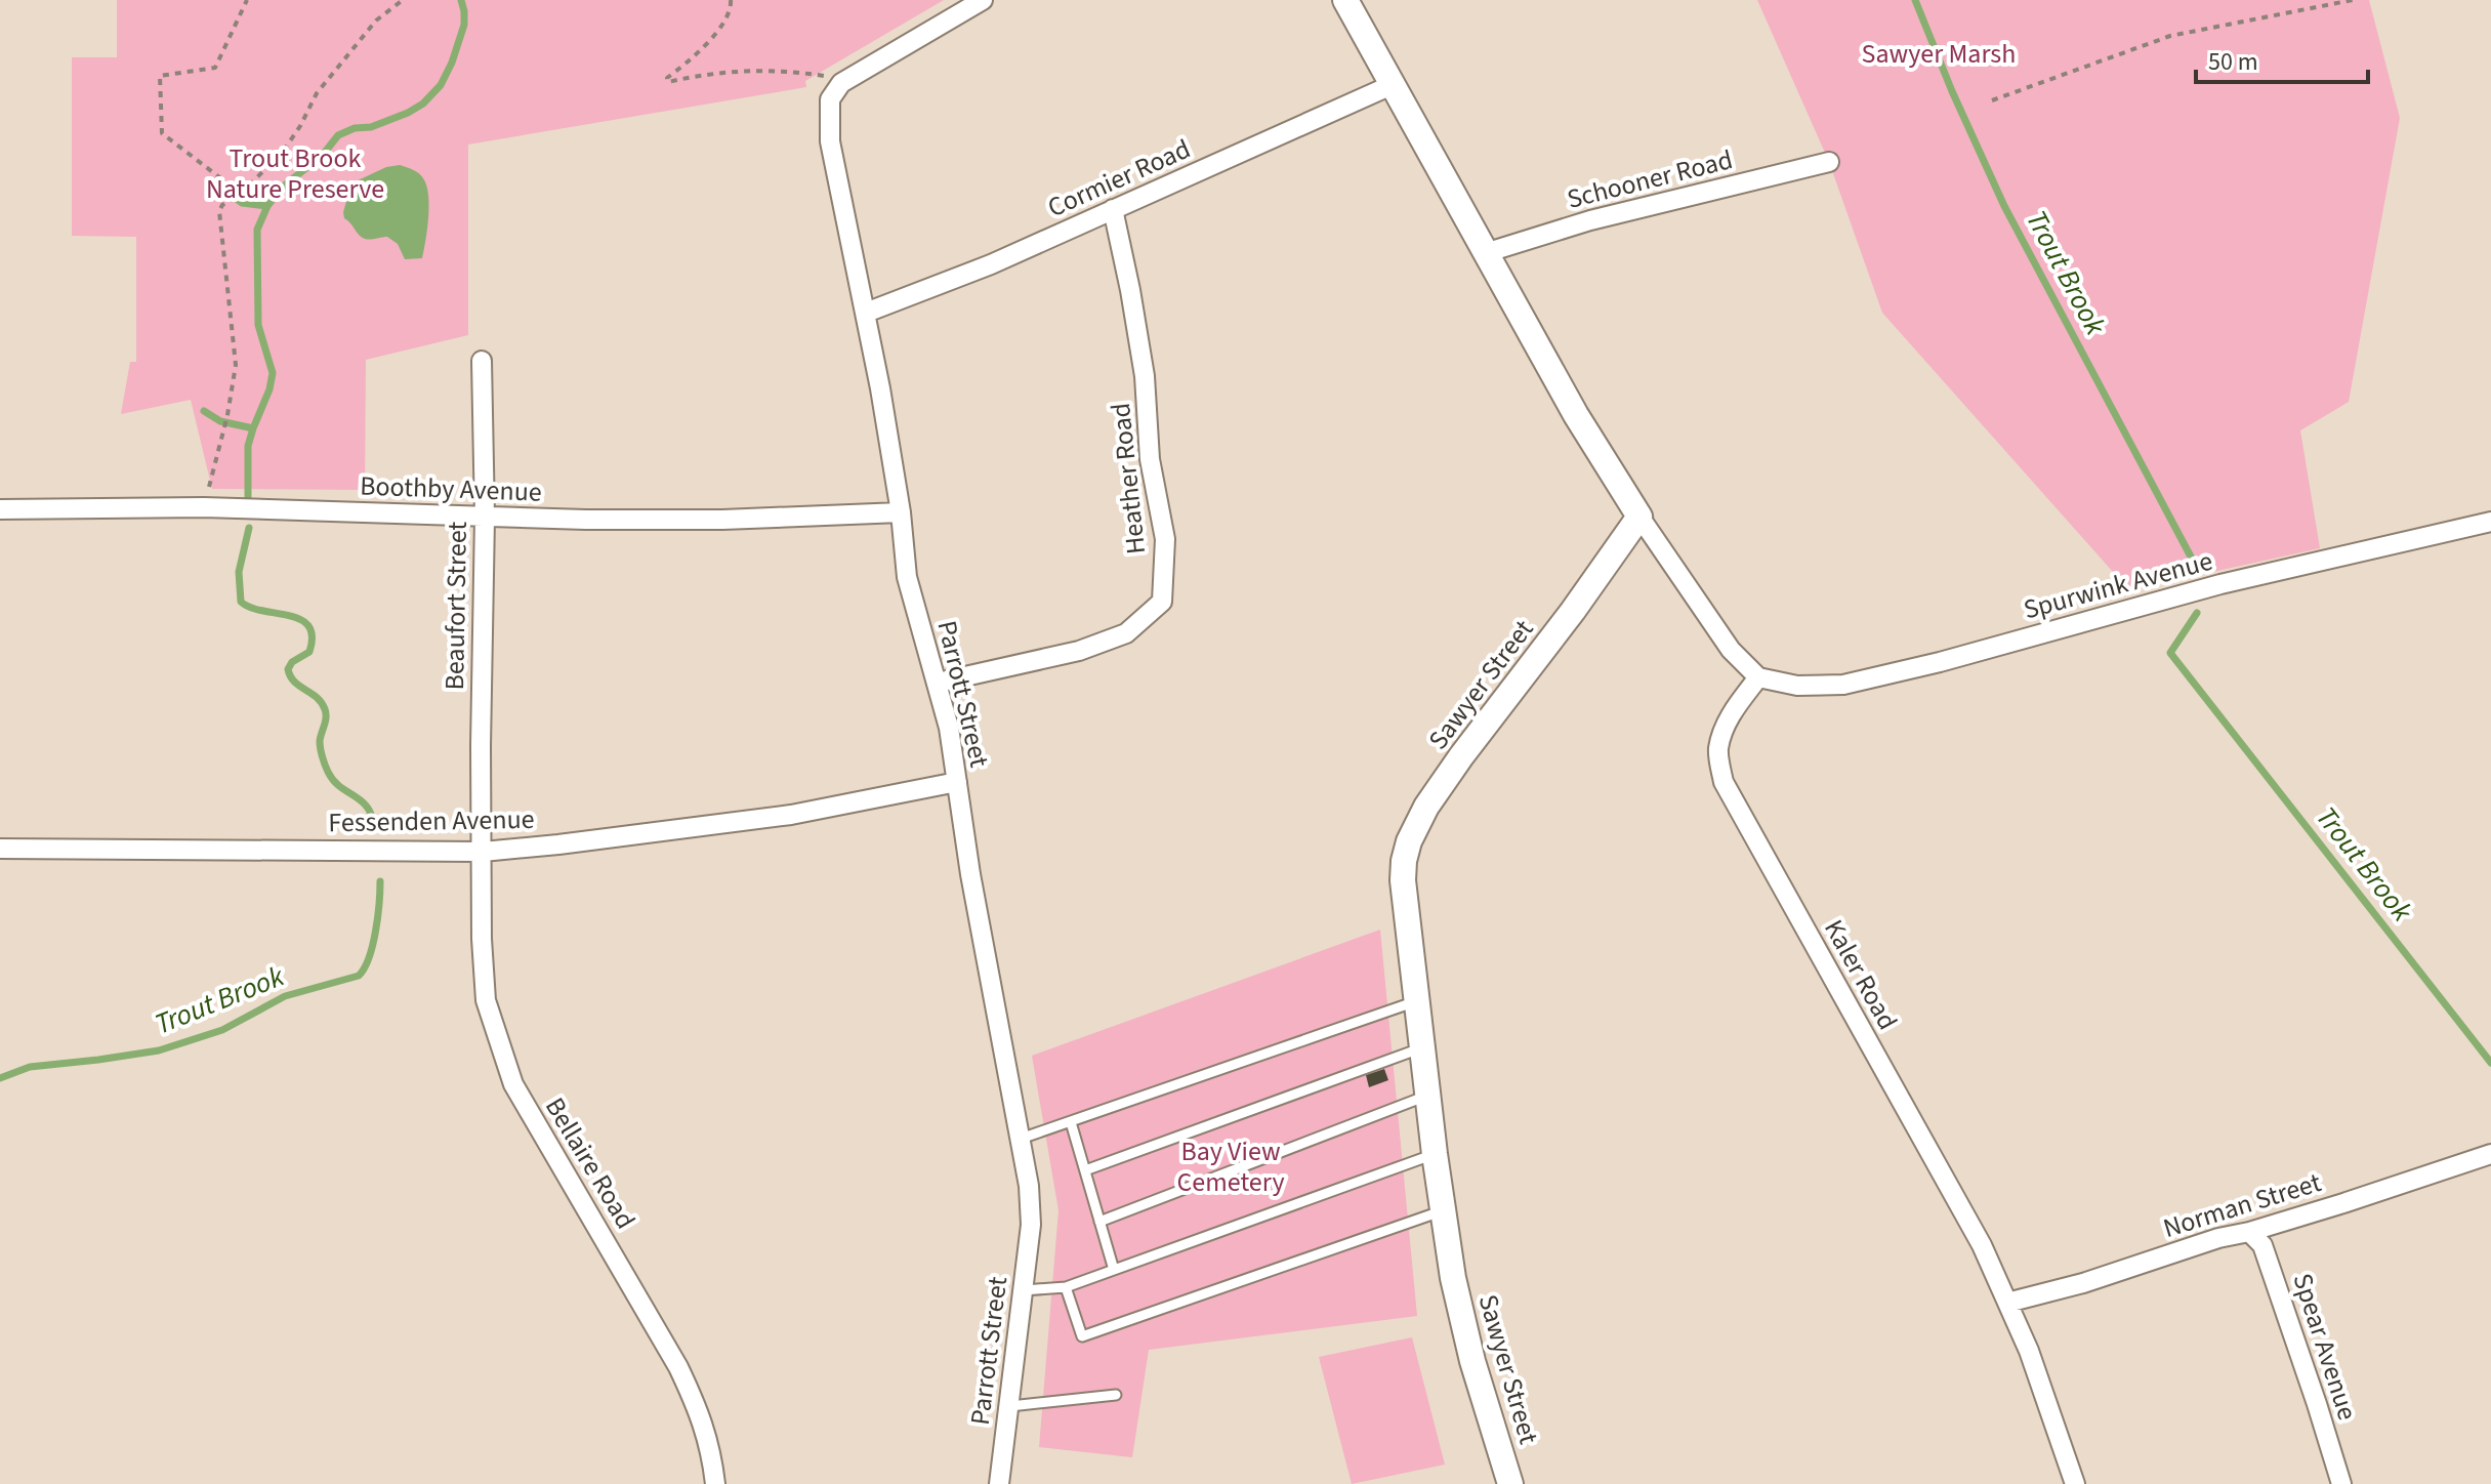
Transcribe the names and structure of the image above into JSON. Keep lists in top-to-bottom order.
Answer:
{
  "streets": {
    "street": [
      "Cormier Road",
      "Schooner Road",
      "Heather Road",
      "Boothby Avenue",
      "Spurwink Avenue",
      "Beaufort Street",
      "Sawyer Street",
      "Parrott Street",
      "Fessenden Avenue",
      "Kaler Road",
      "Bellaire Road",
      "Norman Street",
      "Spear Avenue"
    ]
  },
  "crossings": [
    ["Cormier Road", "Heather Road"],
    ["Cormier Road", "Parrott Street"],
    ["Heather Road", "Parrott Street"],
    ["Boothby Avenue", "Beaufort Street"],
    ["Boothby Avenue", "Parrott Street"],
    ["Spurwink Avenue", "Kaler Road"],
    ["Beaufort Street", "Fessenden Avenue"],
    ["Beaufort Street", "Bellaire Road"],
    ["Parrott Street", "Fessenden Avenue"],
    ["Fessenden Avenue", "Bellaire Road"],
    ["Kaler Road", "Norman Street"],
    ["Norman Street", "Spear Avenue"]
  ],
  "water": ["Trout Brook"],
  "parks": ["Sawyer Marsh", "Trout Brook Nature Preserve", "Bay View Cemetery"],
  "scale_bar": "50 m"
}
